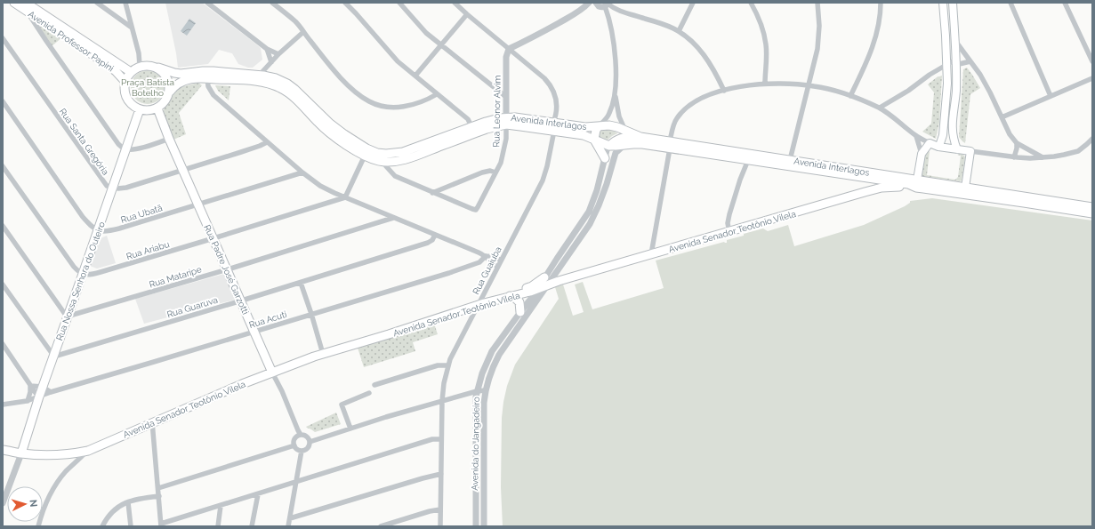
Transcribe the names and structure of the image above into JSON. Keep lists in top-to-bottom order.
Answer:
{
  "streets": {
    "main road": [
      "Avenida Professor Papini",
      "Avenida Interlagos",
      "Avenida Senador Teotônio Vilela",
      "Rua Padre José Garzotti",
      "Rua Nossa Senhora do Outeiro"
    ],
    "street": [
      "Rua Leonor Alvim",
      "Rua Santa Gregória",
      "Rua Ubatã",
      "Rua Ariabu",
      "Rua Guaiuba",
      "Rua Mataripe",
      "Rua Guaruva",
      "Rua Acuti",
      "Avenida do Jangadeiro"
    ]
  },
  "crossings": [
    ["Avenida Professor Papini", "Avenida Interlagos"],
    ["Avenida Professor Papini", "Rua Padre José Garzotti"],
    ["Avenida Professor Papini", "Rua Nossa Senhora do Outeiro"],
    ["Rua Leonor Alvim", "Avenida Interlagos"],
    ["Rua Leonor Alvim", "Rua Guaiuba"],
    ["Avenida Interlagos", "Avenida Senador Teotônio Vilela"],
    ["Avenida Interlagos", "Rua Padre José Garzotti"],
    ["Avenida Interlagos", "Rua Guaiuba"],
    ["Avenida Interlagos", "Rua Nossa Senhora do Outeiro"],
    ["Avenida Interlagos", "Avenida do Jangadeiro"],
    ["Rua Santa Gregória", "Rua Nossa Senhora do Outeiro"],
    ["Rua Ubatã", "Rua Padre José Garzotti"],
    ["Rua Ubatã", "Rua Nossa Senhora do Outeiro"],
    ["Avenida Senador Teotônio Vilela", "Rua Padre José Garzotti"],
    ["Avenida Senador Teotônio Vilela", "Rua Guaiuba"],
    ["Avenida Senador Teotônio Vilela", "Rua Nossa Senhora do Outeiro"],
    ["Avenida Senador Teotônio Vilela", "Avenida do Jangadeiro"],
    ["Rua Ariabu", "Rua Padre José Garzotti"],
    ["Rua Ariabu", "Rua Nossa Senhora do Outeiro"],
    ["Rua Padre José Garzotti", "Rua Mataripe"],
    ["Rua Padre José Garzotti", "Rua Nossa Senhora do Outeiro"],
    ["Rua Padre José Garzotti", "Rua Guaruva"],
    ["Rua Padre José Garzotti", "Rua Acuti"],
    ["Rua Mataripe", "Rua Nossa Senhora do Outeiro"],
    ["Rua Nossa Senhora do Outeiro", "Rua Guaruva"],
    ["Rua Nossa Senhora do Outeiro", "Rua Acuti"]
  ],
  "parks": ["Praça Batista Botelho"],
  "north": "right"
}
